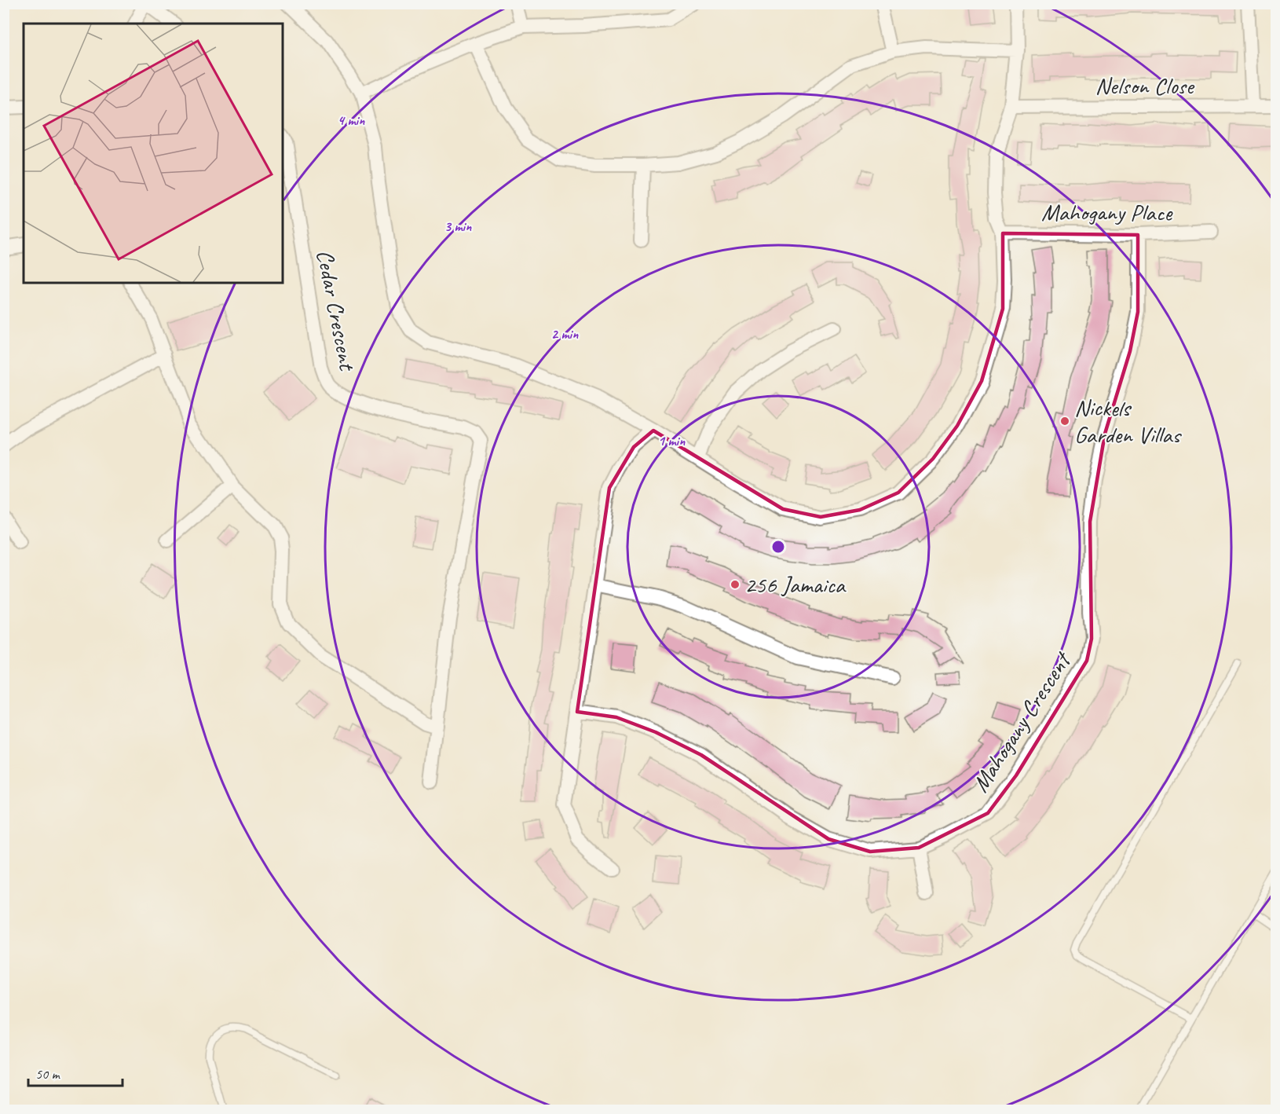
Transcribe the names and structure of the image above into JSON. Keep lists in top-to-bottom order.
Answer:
{
  "streets": {
    "street": [
      "Nelson Close",
      "Mahogany Place",
      "Cedar Crescent",
      "Mahogany Crescent"
    ]
  },
  "crossings": [
    ["Mahogany Place", "Mahogany Crescent"]
  ],
  "places": ["Nickels Garden Villas", "256 Jamaica"],
  "scale_bar": "50 m",
  "rings": [
    "4 min",
    "3 min",
    "2 min",
    "1 min"
  ]
}
